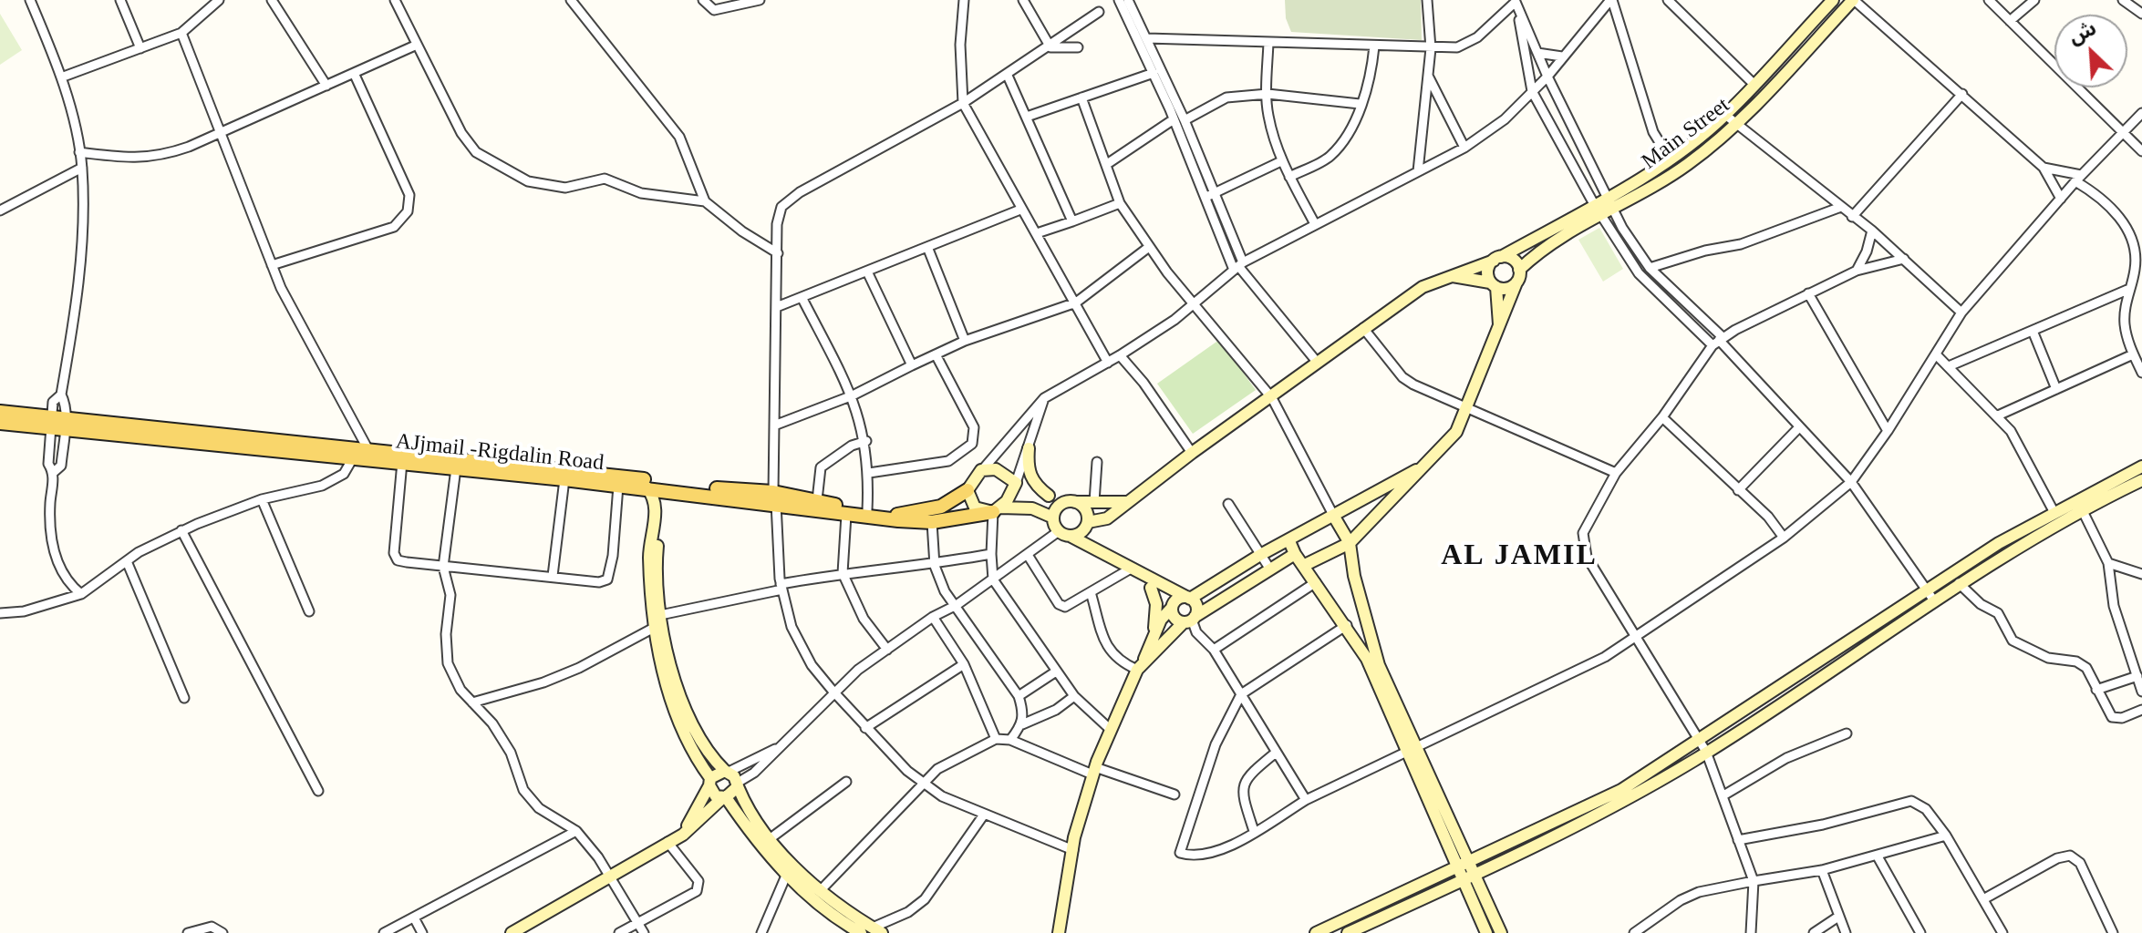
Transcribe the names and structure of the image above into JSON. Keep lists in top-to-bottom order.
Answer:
{
  "streets": {
    "main road": ["AJjmail -Rigdalin Road"],
    "street": ["Main Street"]
  },
  "districts": ["AL JAMIL"],
  "north": "top left"
}
